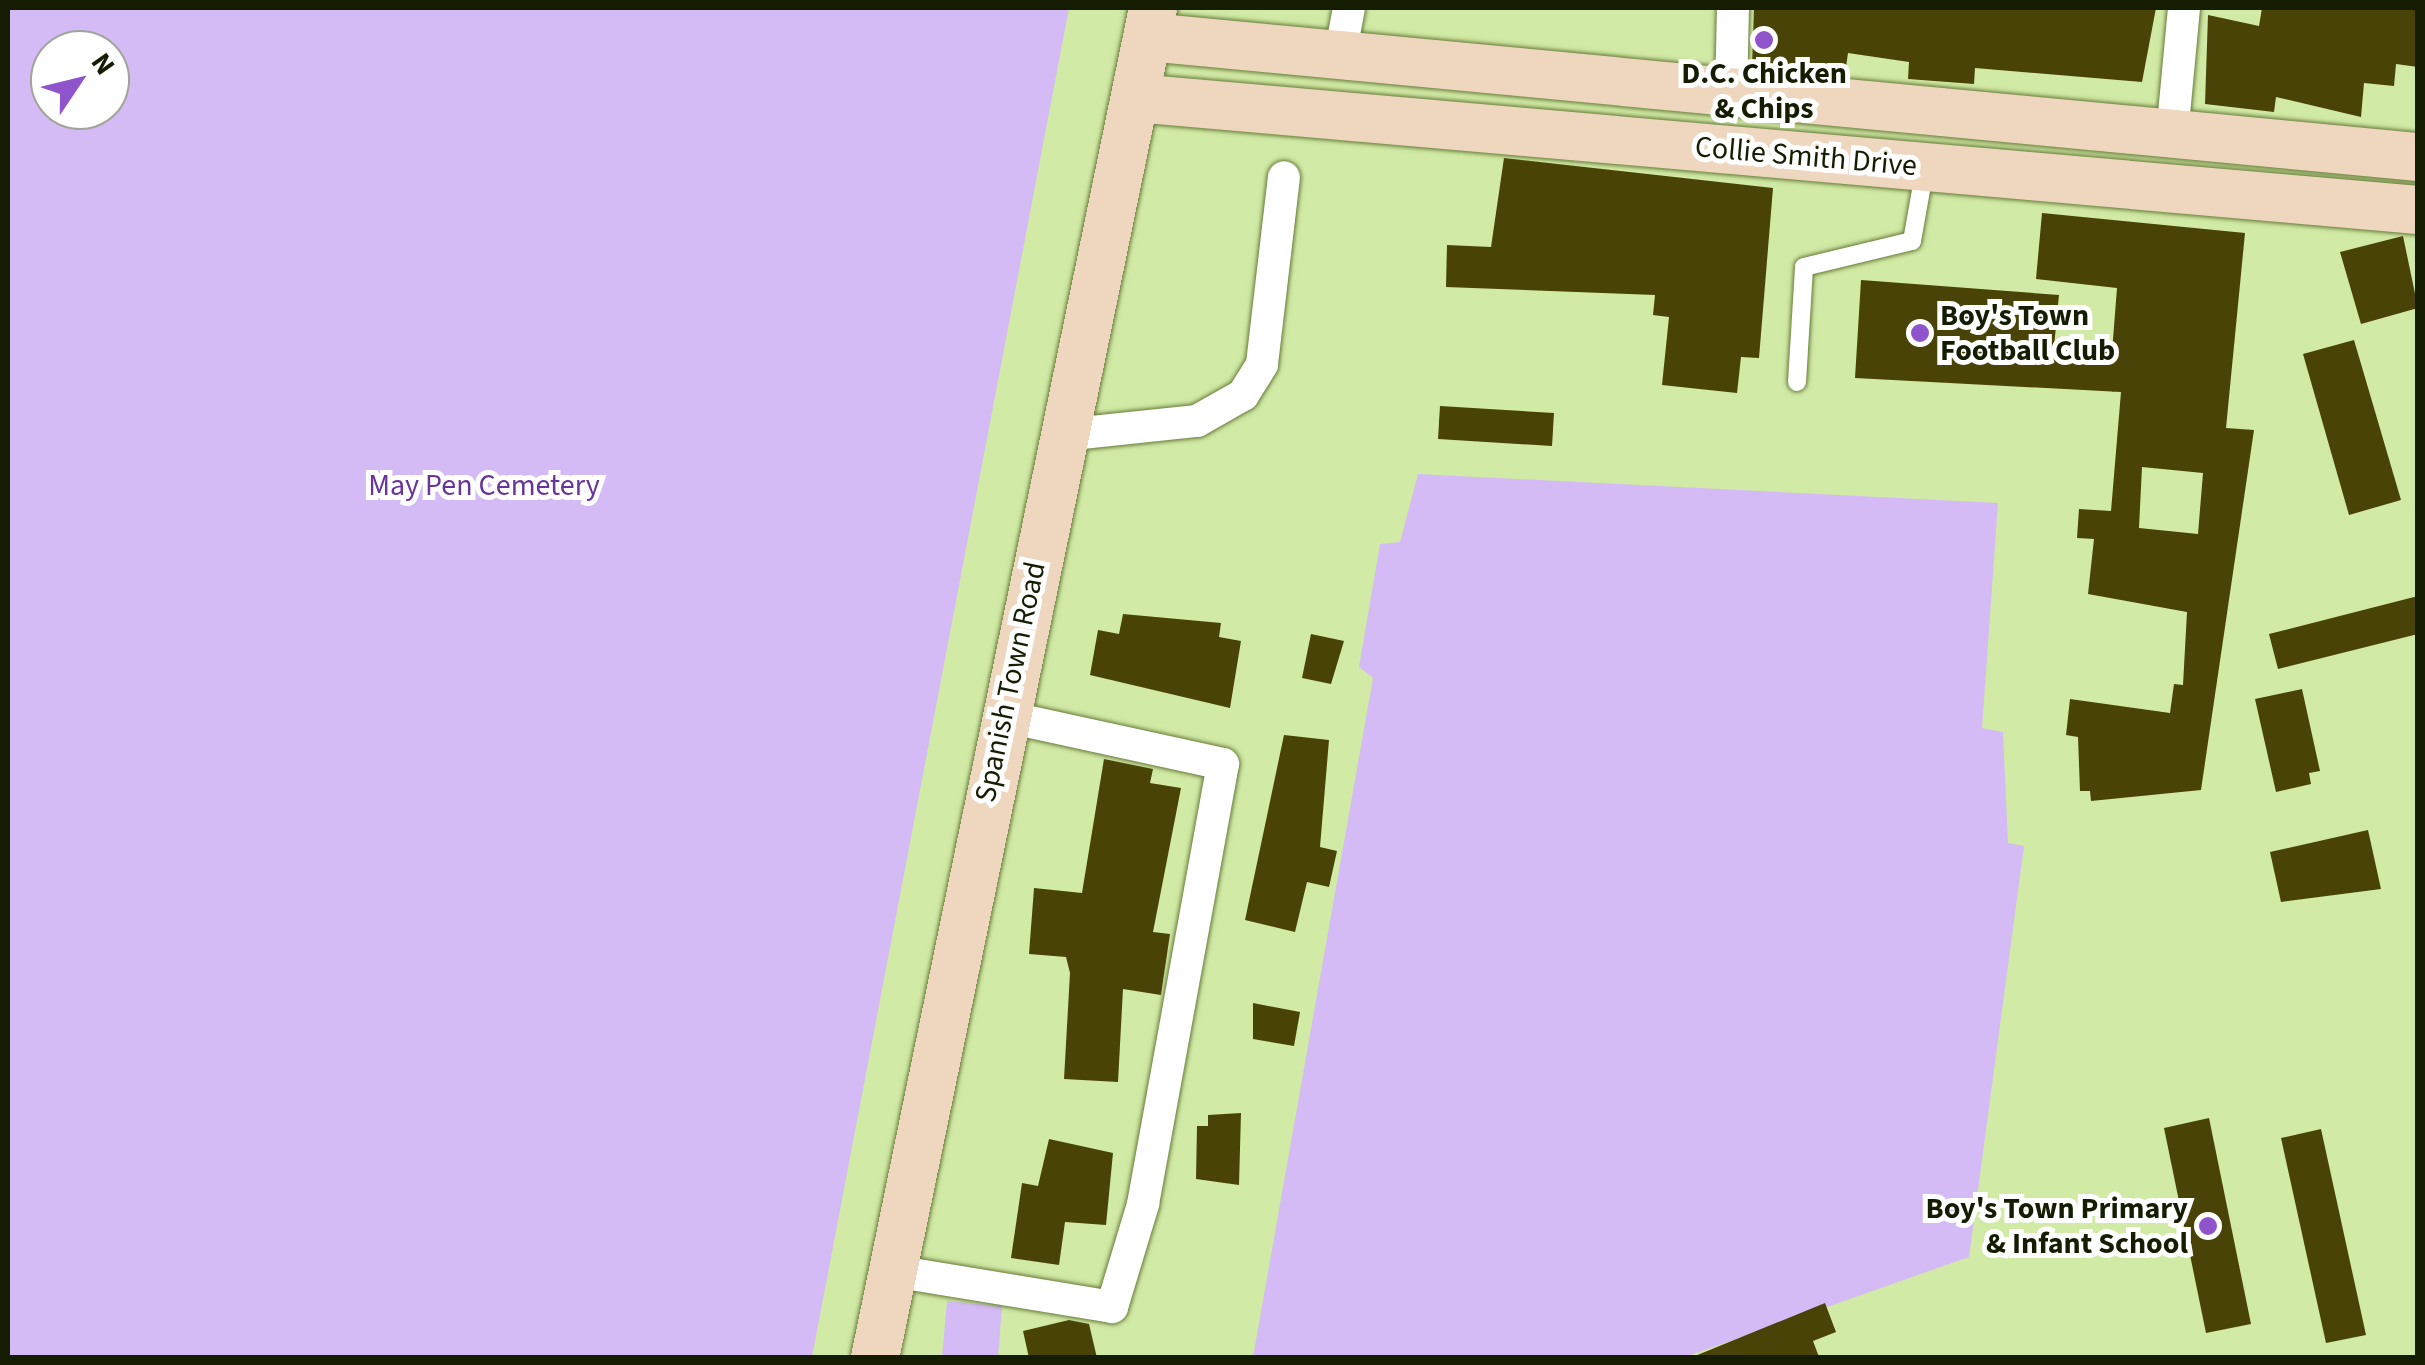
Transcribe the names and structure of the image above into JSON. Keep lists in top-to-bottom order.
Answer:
{
  "streets": {
    "street": ["Collie Smith Drive", "Spanish Town Road"]
  },
  "crossings": [
    ["Collie Smith Drive", "Spanish Town Road"]
  ],
  "parks": ["May Pen Cemetery"],
  "places": ["D.C. Chicken & Chips", "Boy's Town Football Club", "Boy's Town Primary & Infant School"],
  "north": "top right"
}
